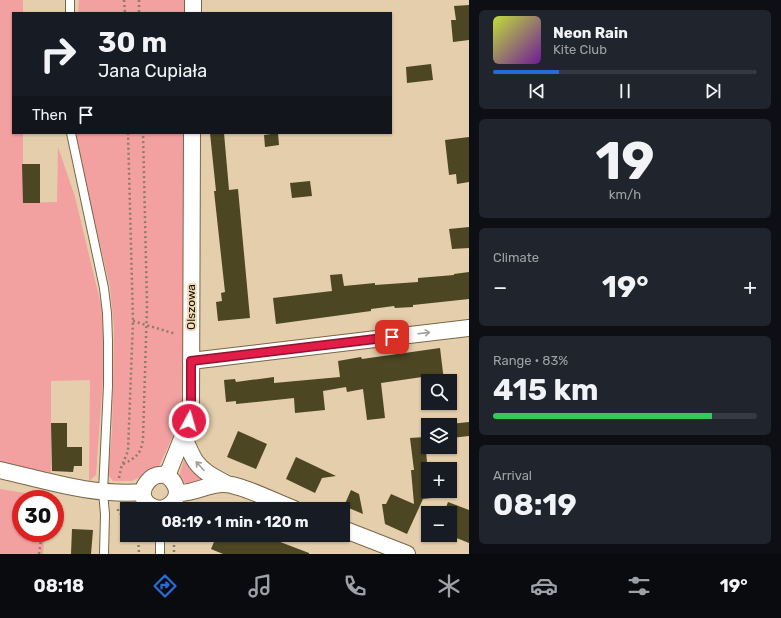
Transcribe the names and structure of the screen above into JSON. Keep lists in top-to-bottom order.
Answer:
{
  "streets": {
    "street": ["Olszowa"]
  },
  "page": {
    "turn": ["30 m", "Jana Cupiała"],
    "song": ["Neon Rain", "Kite Club"],
    "then": "Then",
    "tile": [
      ["19", "km/h"],
      "Climate",
      ["Range · 83%", "415 km"],
      ["Arrival", "08:19"]
    ],
    "heat": ["−", "19°", "+"],
    "map_buttons": ["+", "−"],
    "limit": "30",
    "trip": "08:19 · 1 min · 120 m",
    "tabs": ["08:18", "19°"]
  }
}
